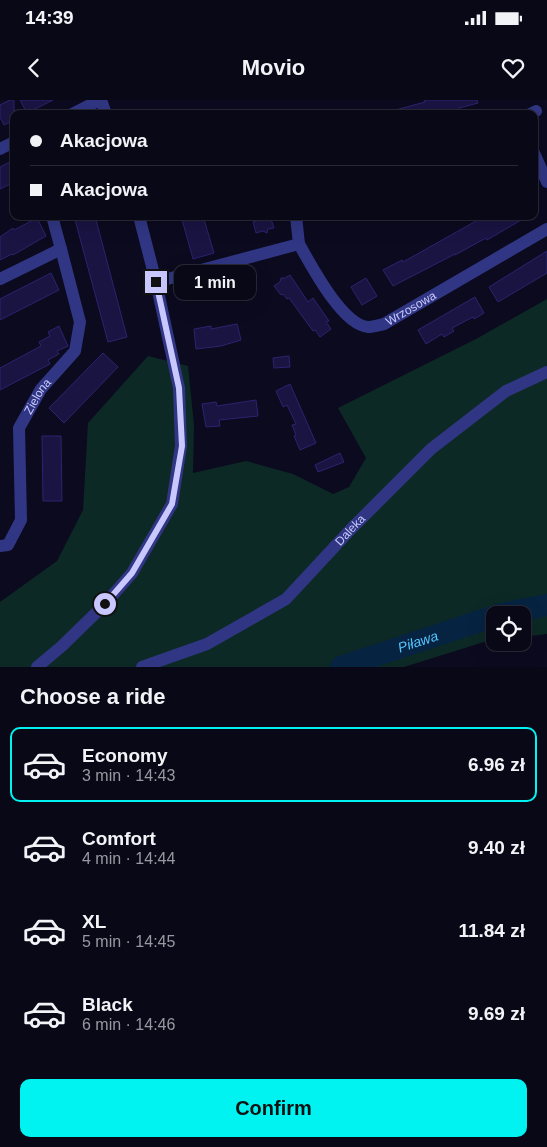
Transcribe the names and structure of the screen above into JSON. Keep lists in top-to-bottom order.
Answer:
{
  "streets": {
    "street": ["Wrzosowa", "Zielona", "Daleka"]
  },
  "water": ["Piława"],
  "page": {
    "status": "14:39",
    "header": "Movio",
    "banner": ["Akacjowa", "Akacjowa"],
    "bubble": "1 min",
    "heading": "Choose a ride",
    "list": [
      {
        "name": "Economy",
        "note": "3 min · 14:43",
        "value": "6.96 zł"
      },
      {
        "name": "Comfort",
        "note": "4 min · 14:44",
        "value": "9.40 zł"
      },
      {
        "name": "XL",
        "note": "5 min · 14:45",
        "value": "11.84 zł"
      },
      {
        "name": "Black",
        "note": "6 min · 14:46",
        "value": "9.69 zł"
      }
    ],
    "buttons": "Confirm"
  }
}
